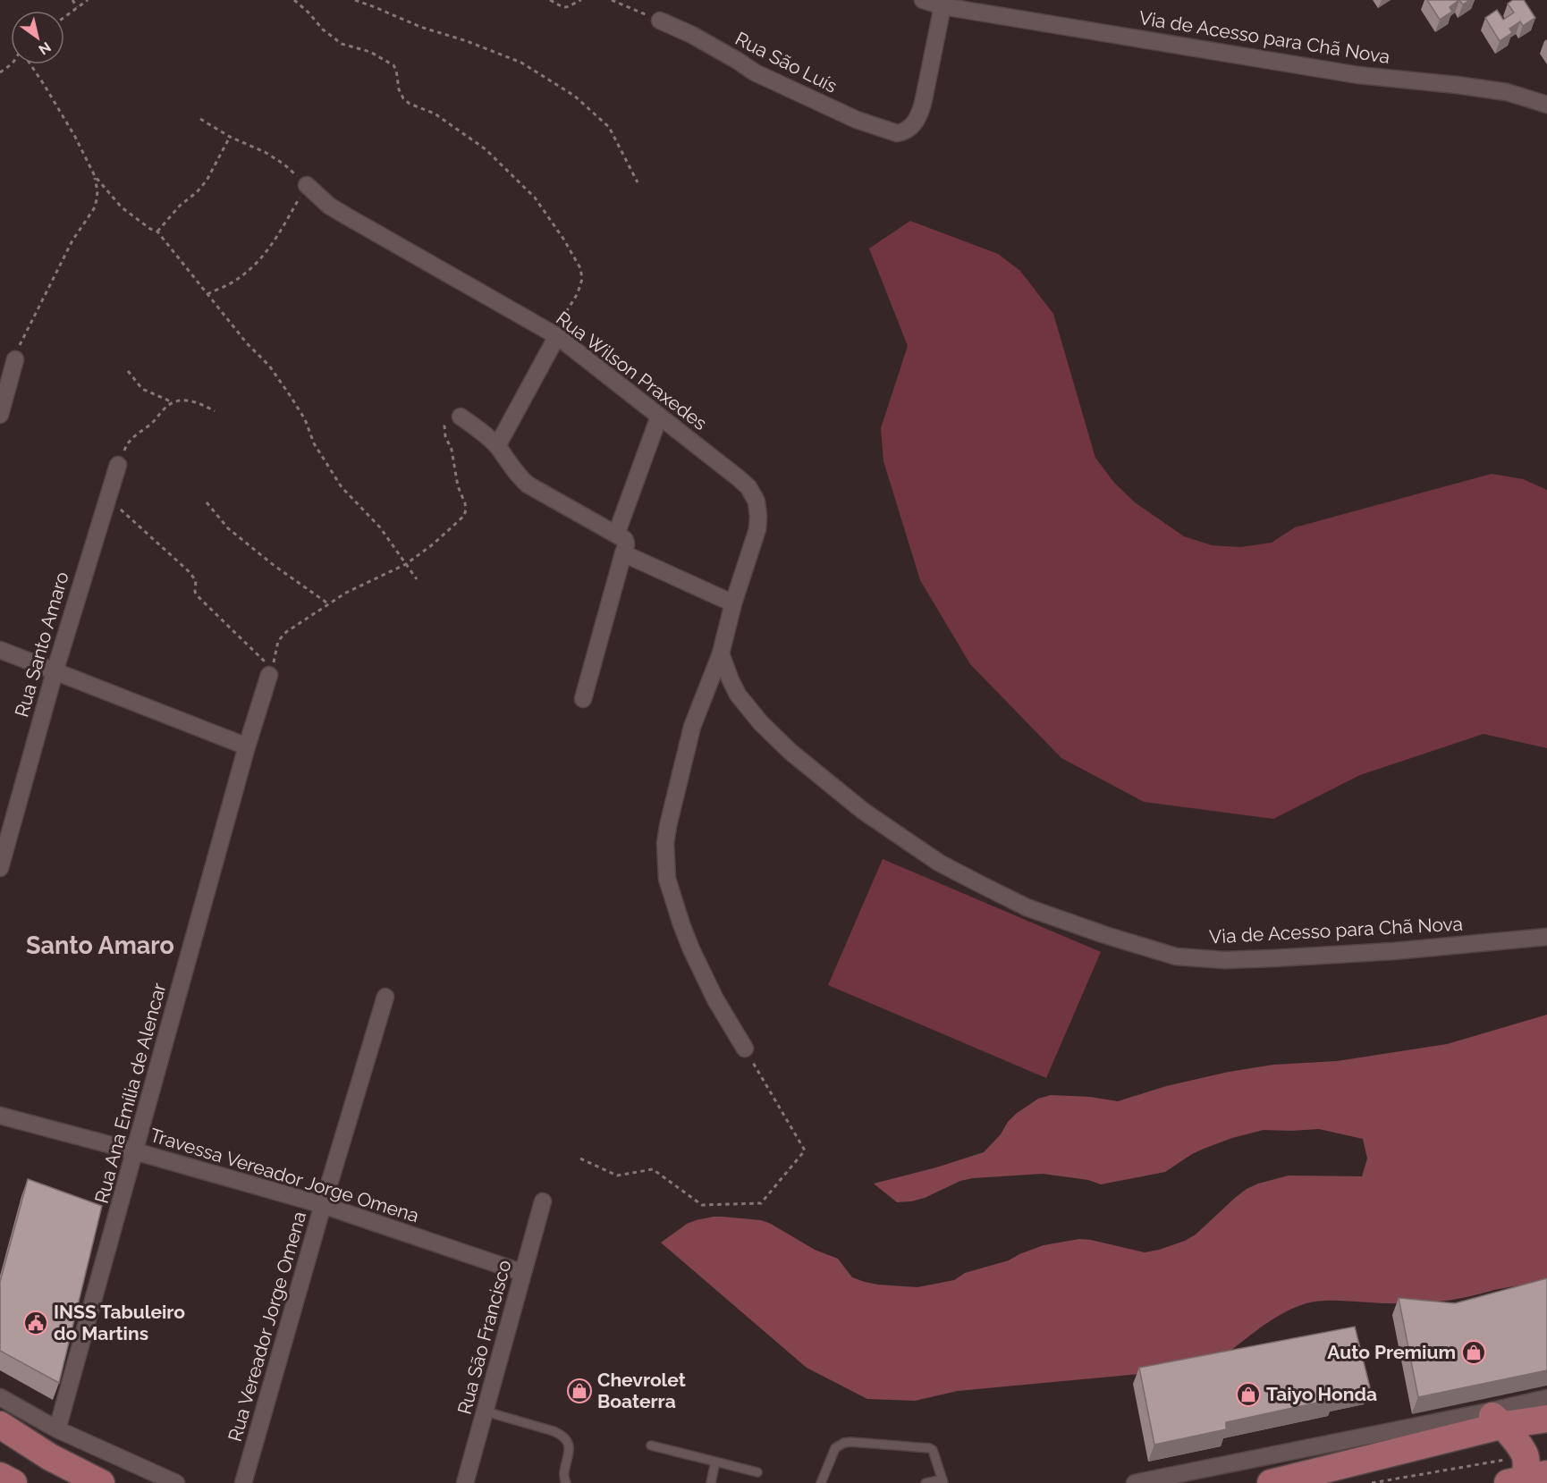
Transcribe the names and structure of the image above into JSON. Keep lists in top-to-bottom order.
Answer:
{
  "streets": {
    "street": [
      "Via de Acesso para Chã Nova",
      "Rua São Luís",
      "Rua Wilson Praxedes",
      "Rua Santo Amaro",
      "Rua Ana Emília de Alencar",
      "Travessa Vereador Jorge Omena",
      "Rua Vereador Jorge Omena",
      "Rua São Francisco"
    ]
  },
  "crossings": [
    ["Via de Acesso para Chã Nova", "Rua São Luís"],
    ["Via de Acesso para Chã Nova", "Rua Wilson Praxedes"],
    ["Rua Ana Emília de Alencar", "Travessa Vereador Jorge Omena"],
    ["Travessa Vereador Jorge Omena", "Rua Vereador Jorge Omena"],
    ["Travessa Vereador Jorge Omena", "Rua São Francisco"]
  ],
  "districts": ["Santo Amaro"],
  "places": {
    "public building": ["INSS Tabuleiro do Martins"],
    "shop": ["Auto Premium", "Chevrolet Boaterra", "Taiyo Honda"]
  },
  "north": "bottom right"
}
